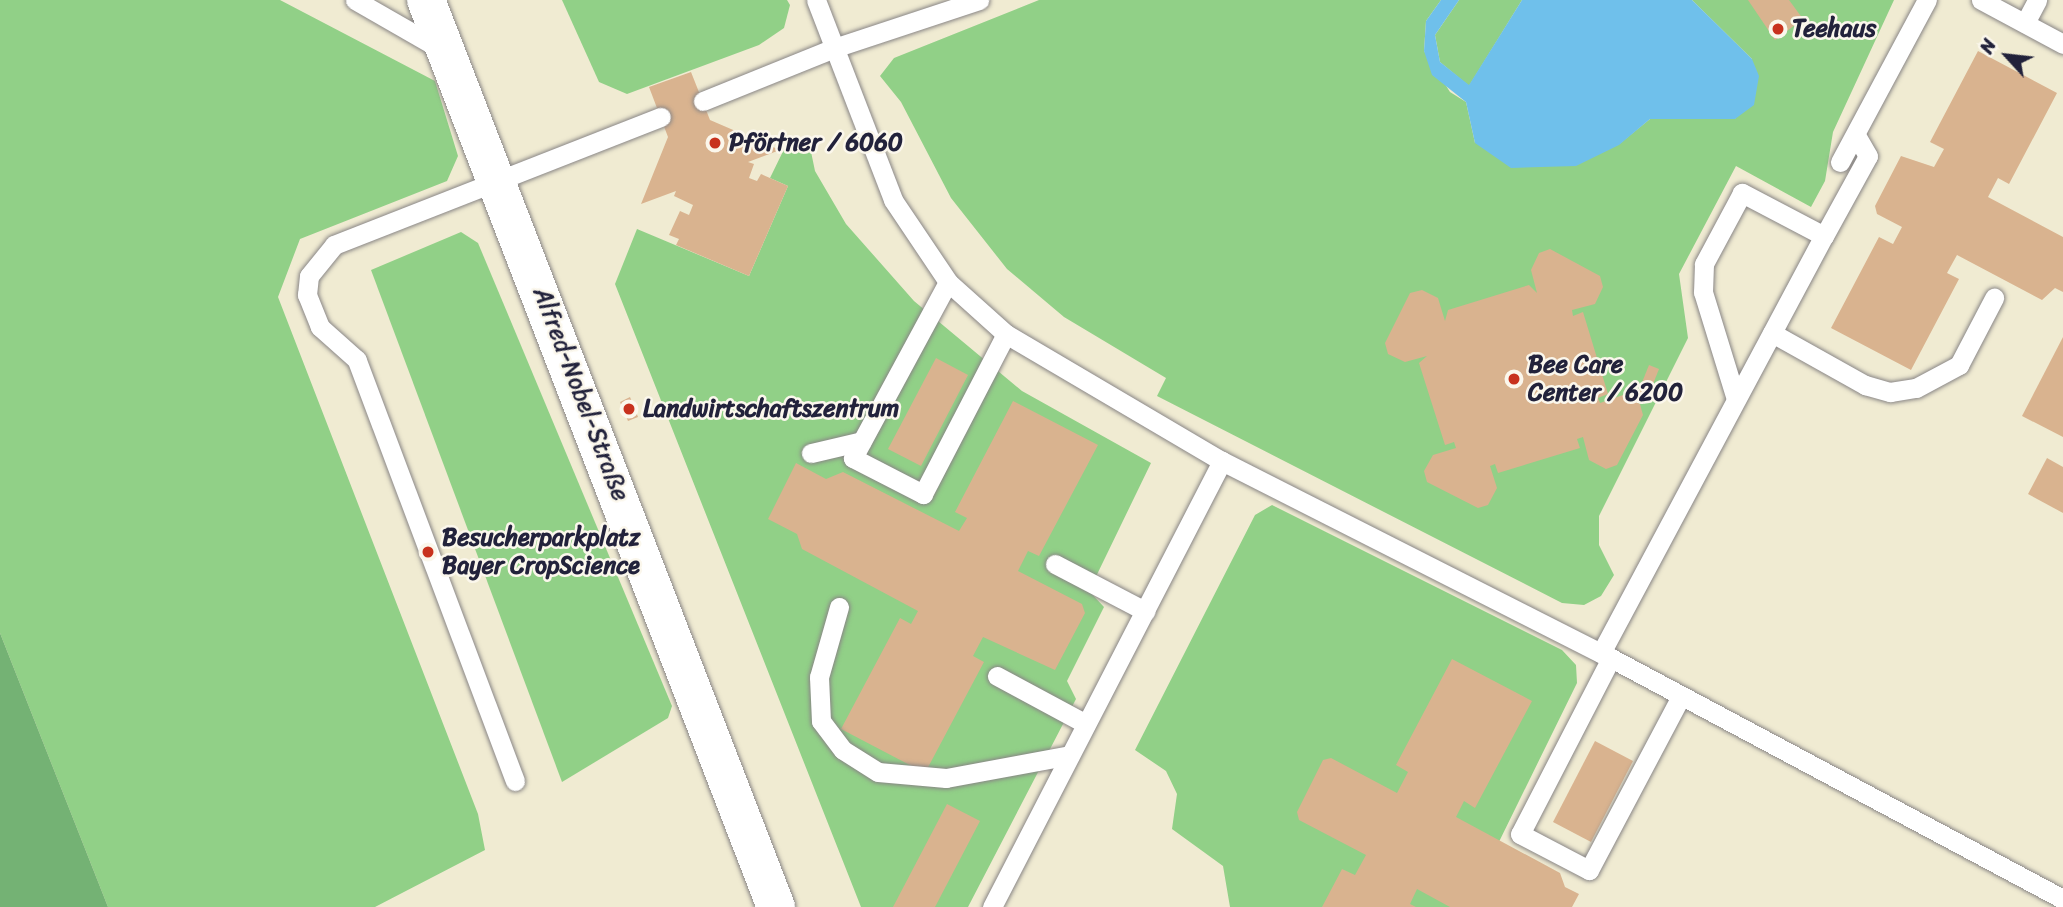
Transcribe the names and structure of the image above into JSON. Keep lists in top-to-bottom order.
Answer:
{
  "streets": {
    "street": ["Alfred-Nobel-Straße"]
  },
  "places": [
    "Teehaus",
    "Pförtner / 6060",
    "Bee Care Center / 6200",
    "Landwirtschaftszentrum",
    "Besucherparkplatz Bayer CropScience"
  ],
  "north": "top left"
}
